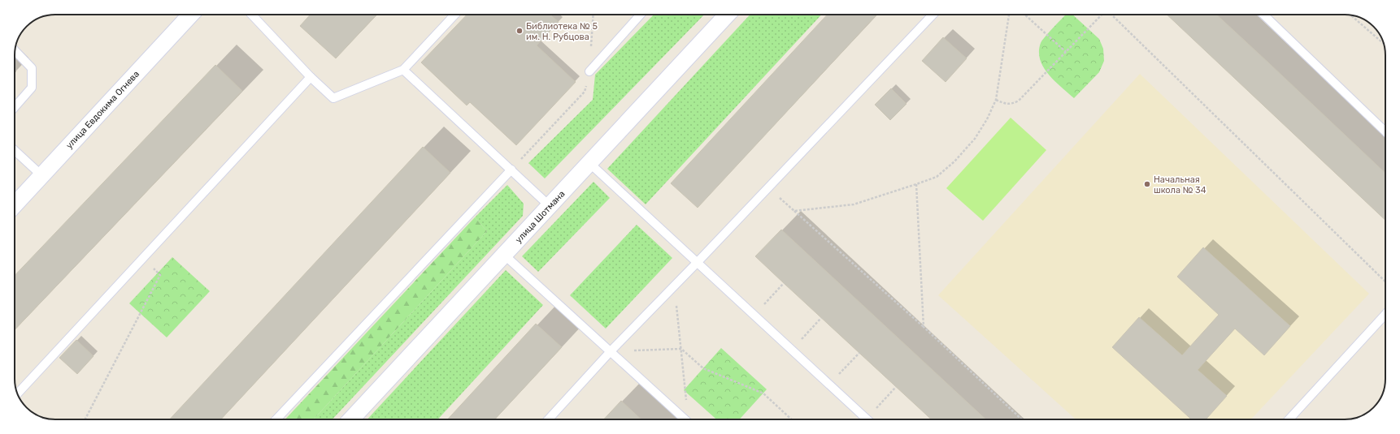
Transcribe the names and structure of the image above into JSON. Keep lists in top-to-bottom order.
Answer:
{
  "streets": {
    "street": ["улица Евдокима Огнева", "улица Шотмана"]
  },
  "places": ["Библиотека № 5 им. Н. Рубцова", "Начальная школа № 34"]
}
